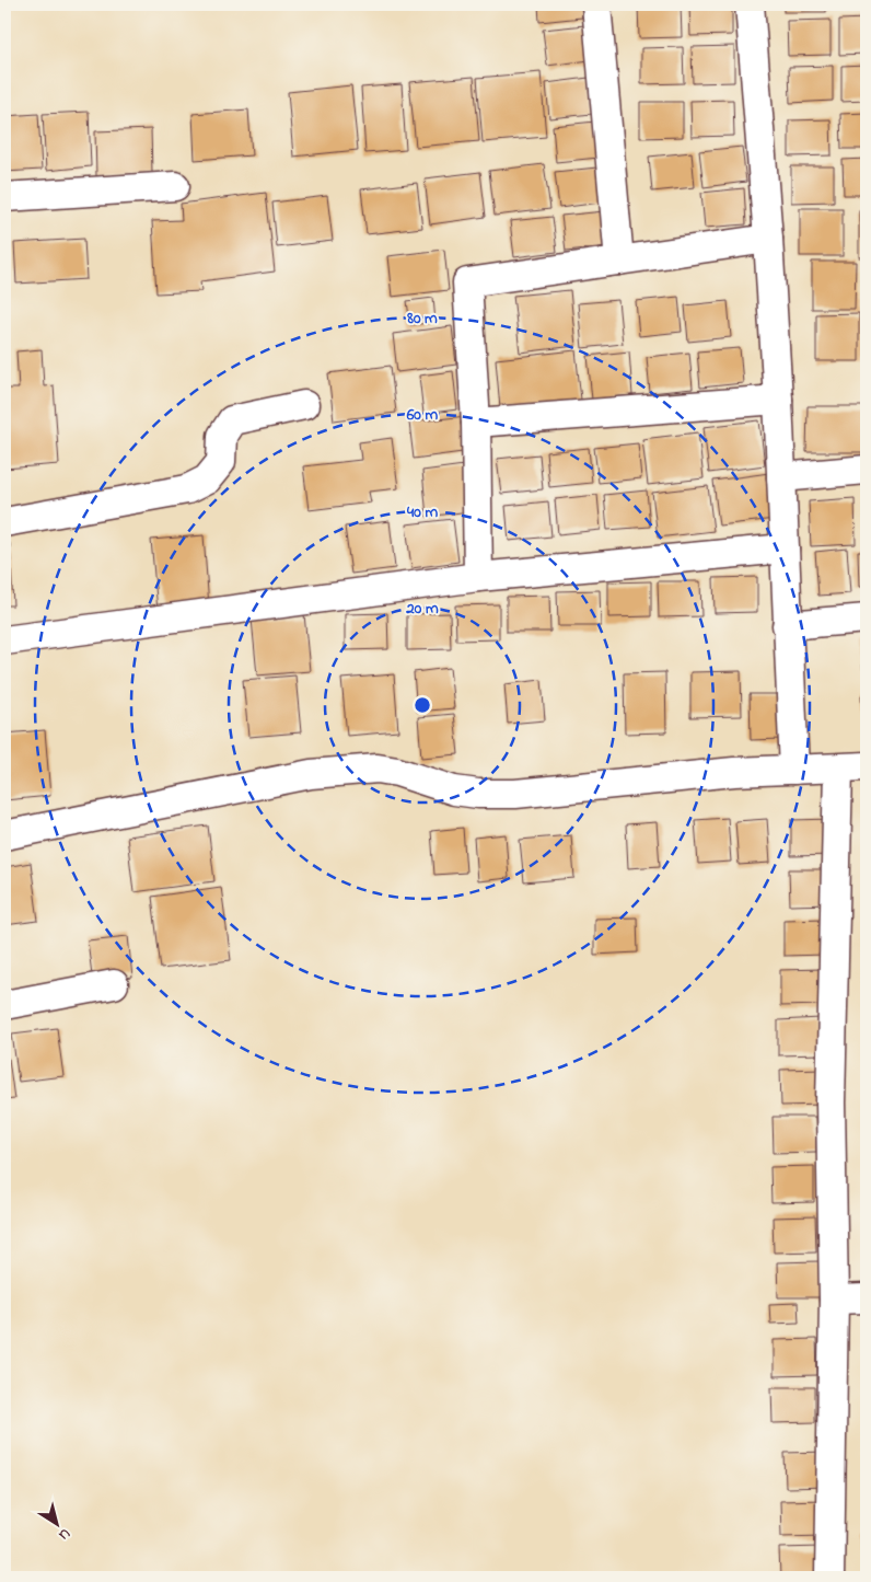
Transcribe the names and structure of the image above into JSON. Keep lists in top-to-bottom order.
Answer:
{
  "north": "bottom right",
  "rings": [
    "80 m",
    "60 m",
    "40 m",
    "20 m"
  ]
}
